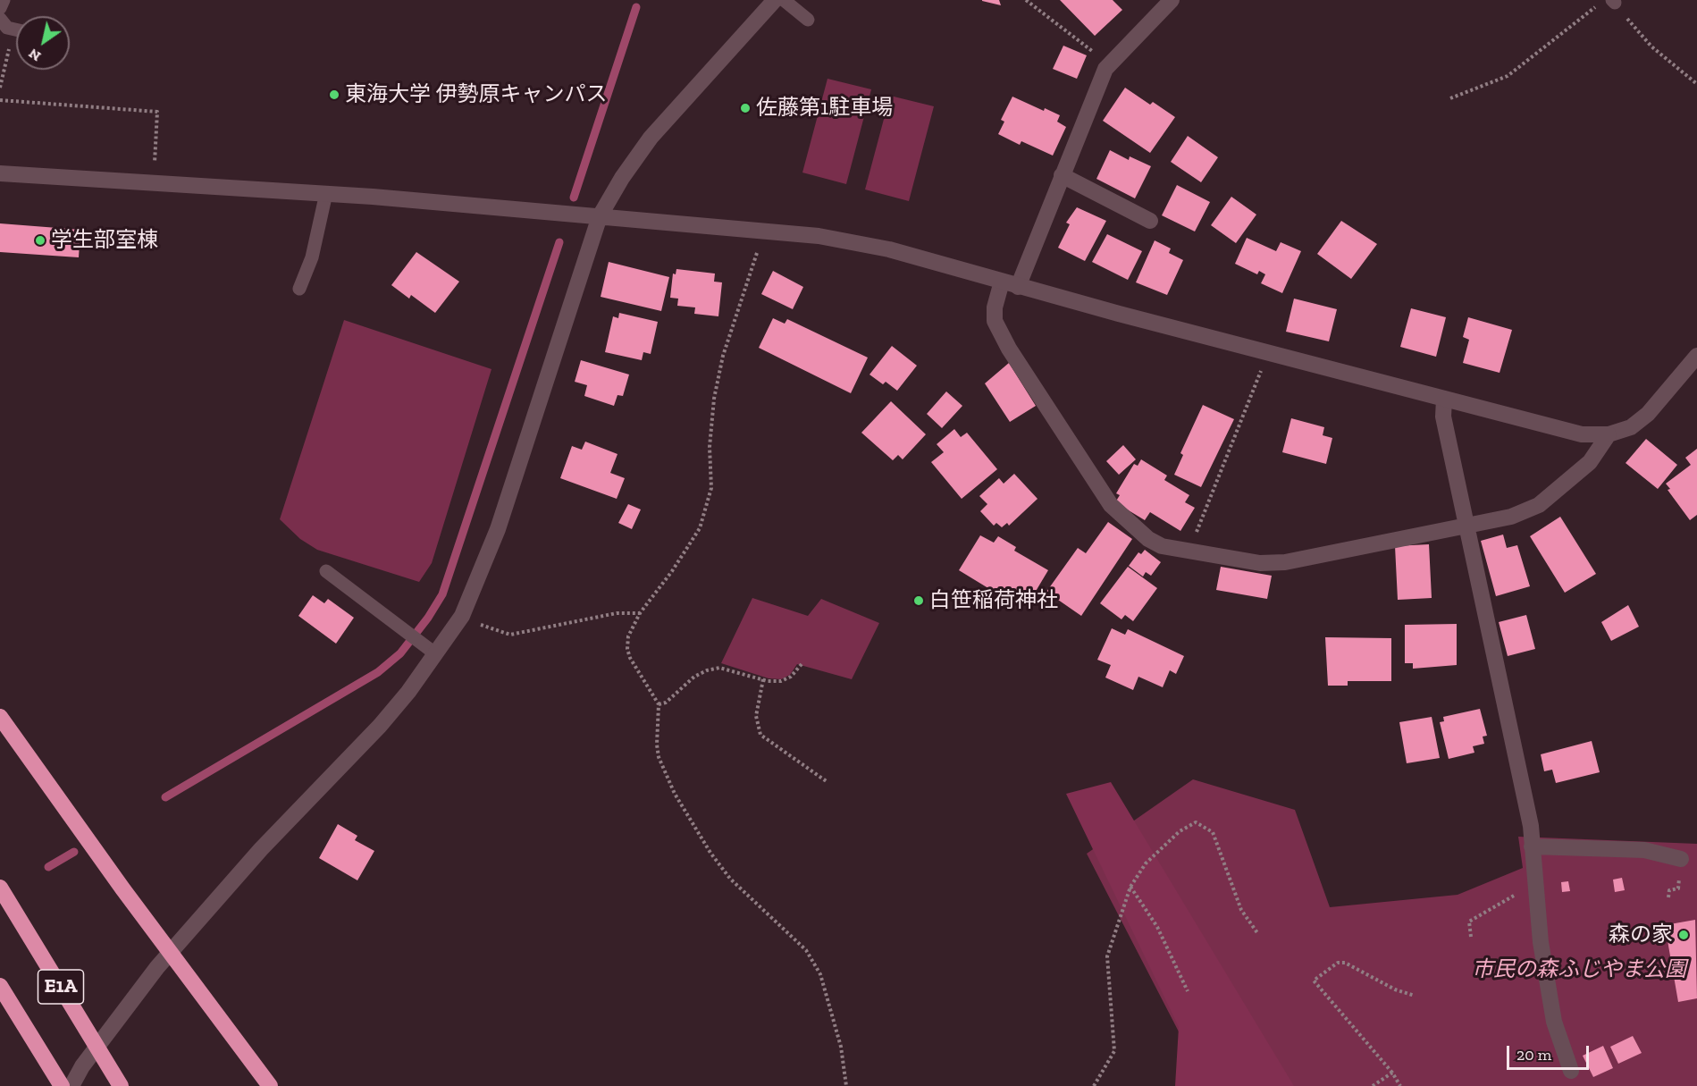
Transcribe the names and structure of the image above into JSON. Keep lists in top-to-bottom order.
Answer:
{
  "streets": {
    "highway": ["E1A"]
  },
  "parks": ["市民の森ふじやま公園"],
  "places": [
    "東海大学 伊勢原キャンパス",
    "佐藤第1駐車場",
    "学生部室棟",
    "白笹稲荷神社",
    "森の家"
  ],
  "scale_bar": "20 m",
  "north": "bottom left"
}
